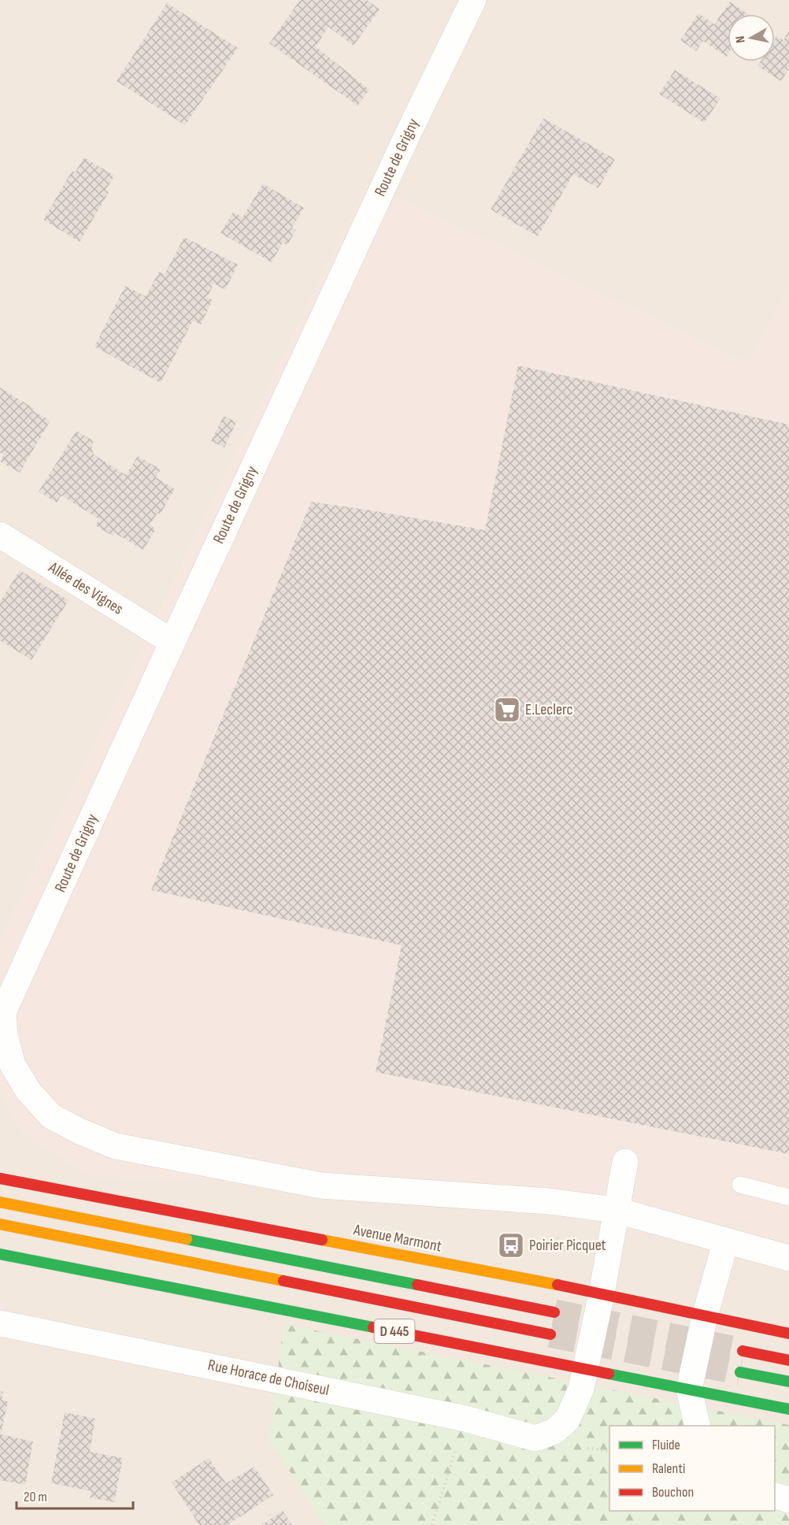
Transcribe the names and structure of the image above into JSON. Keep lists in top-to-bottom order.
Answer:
{
  "streets": {
    "main road": ["Avenue Marmont", "D 445"],
    "street": ["Route de Grigny", "Allée des Vignes", "Rue Horace de Choiseul"]
  },
  "crossings": [
    ["Route de Grigny", "Allée des Vignes"],
    ["D 445", "Rue Horace de Choiseul"]
  ],
  "places": {
    "supermarket": ["E.Leclerc"],
    "bus stop": ["Poirier Picquet"]
  },
  "legend": ["Fluide", "Ralenti", "Bouchon"],
  "scale_bar": "20 m",
  "north": "left"
}
